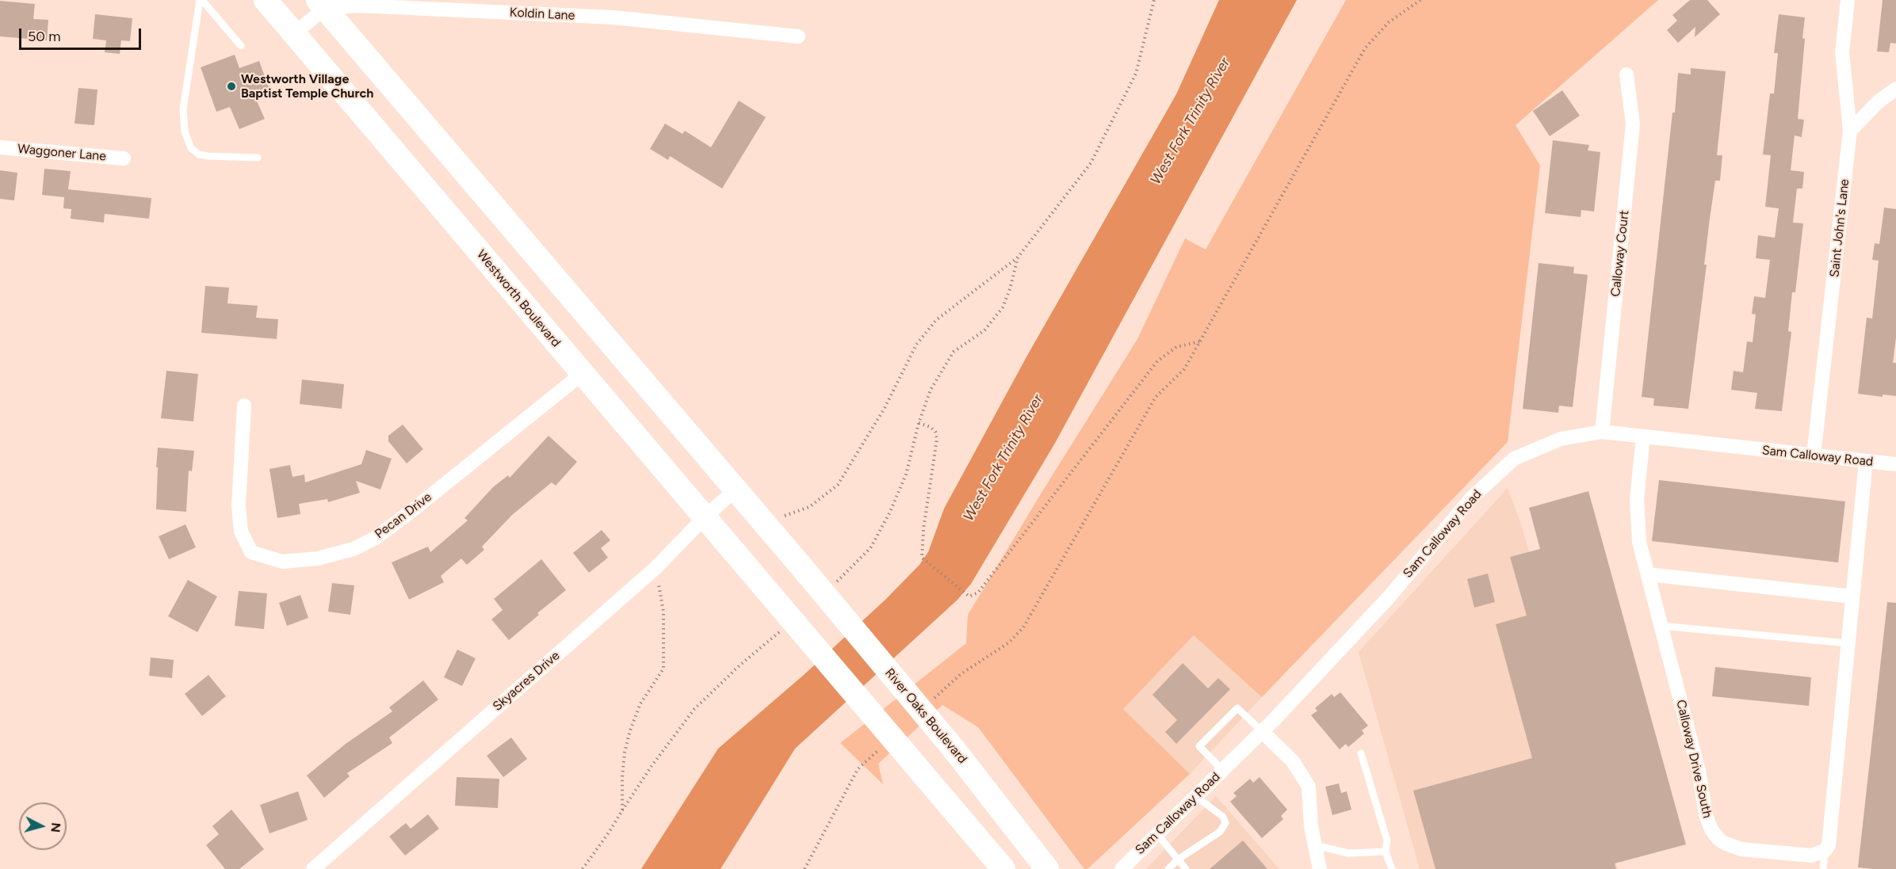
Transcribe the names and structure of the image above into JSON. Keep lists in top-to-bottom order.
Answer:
{
  "streets": {
    "main road": ["Westworth Boulevard", "River Oaks Boulevard"],
    "street": [
      "Koldin Lane",
      "Waggoner Lane",
      "Saint John's Lane",
      "Calloway Court",
      "Sam Calloway Road",
      "Pecan Drive",
      "Skyacres Drive",
      "Calloway Drive South"
    ]
  },
  "crossings": [
    ["Saint John's Lane", "Sam Calloway Road"],
    ["Calloway Court", "Sam Calloway Road"],
    ["Westworth Boulevard", "Pecan Drive"],
    ["Westworth Boulevard", "Skyacres Drive"],
    ["Sam Calloway Road", "Calloway Drive South"]
  ],
  "water": ["West Fork Trinity River"],
  "places": ["Westworth Village Baptist Temple Church"],
  "scale_bar": "50 m",
  "north": "right"
}
